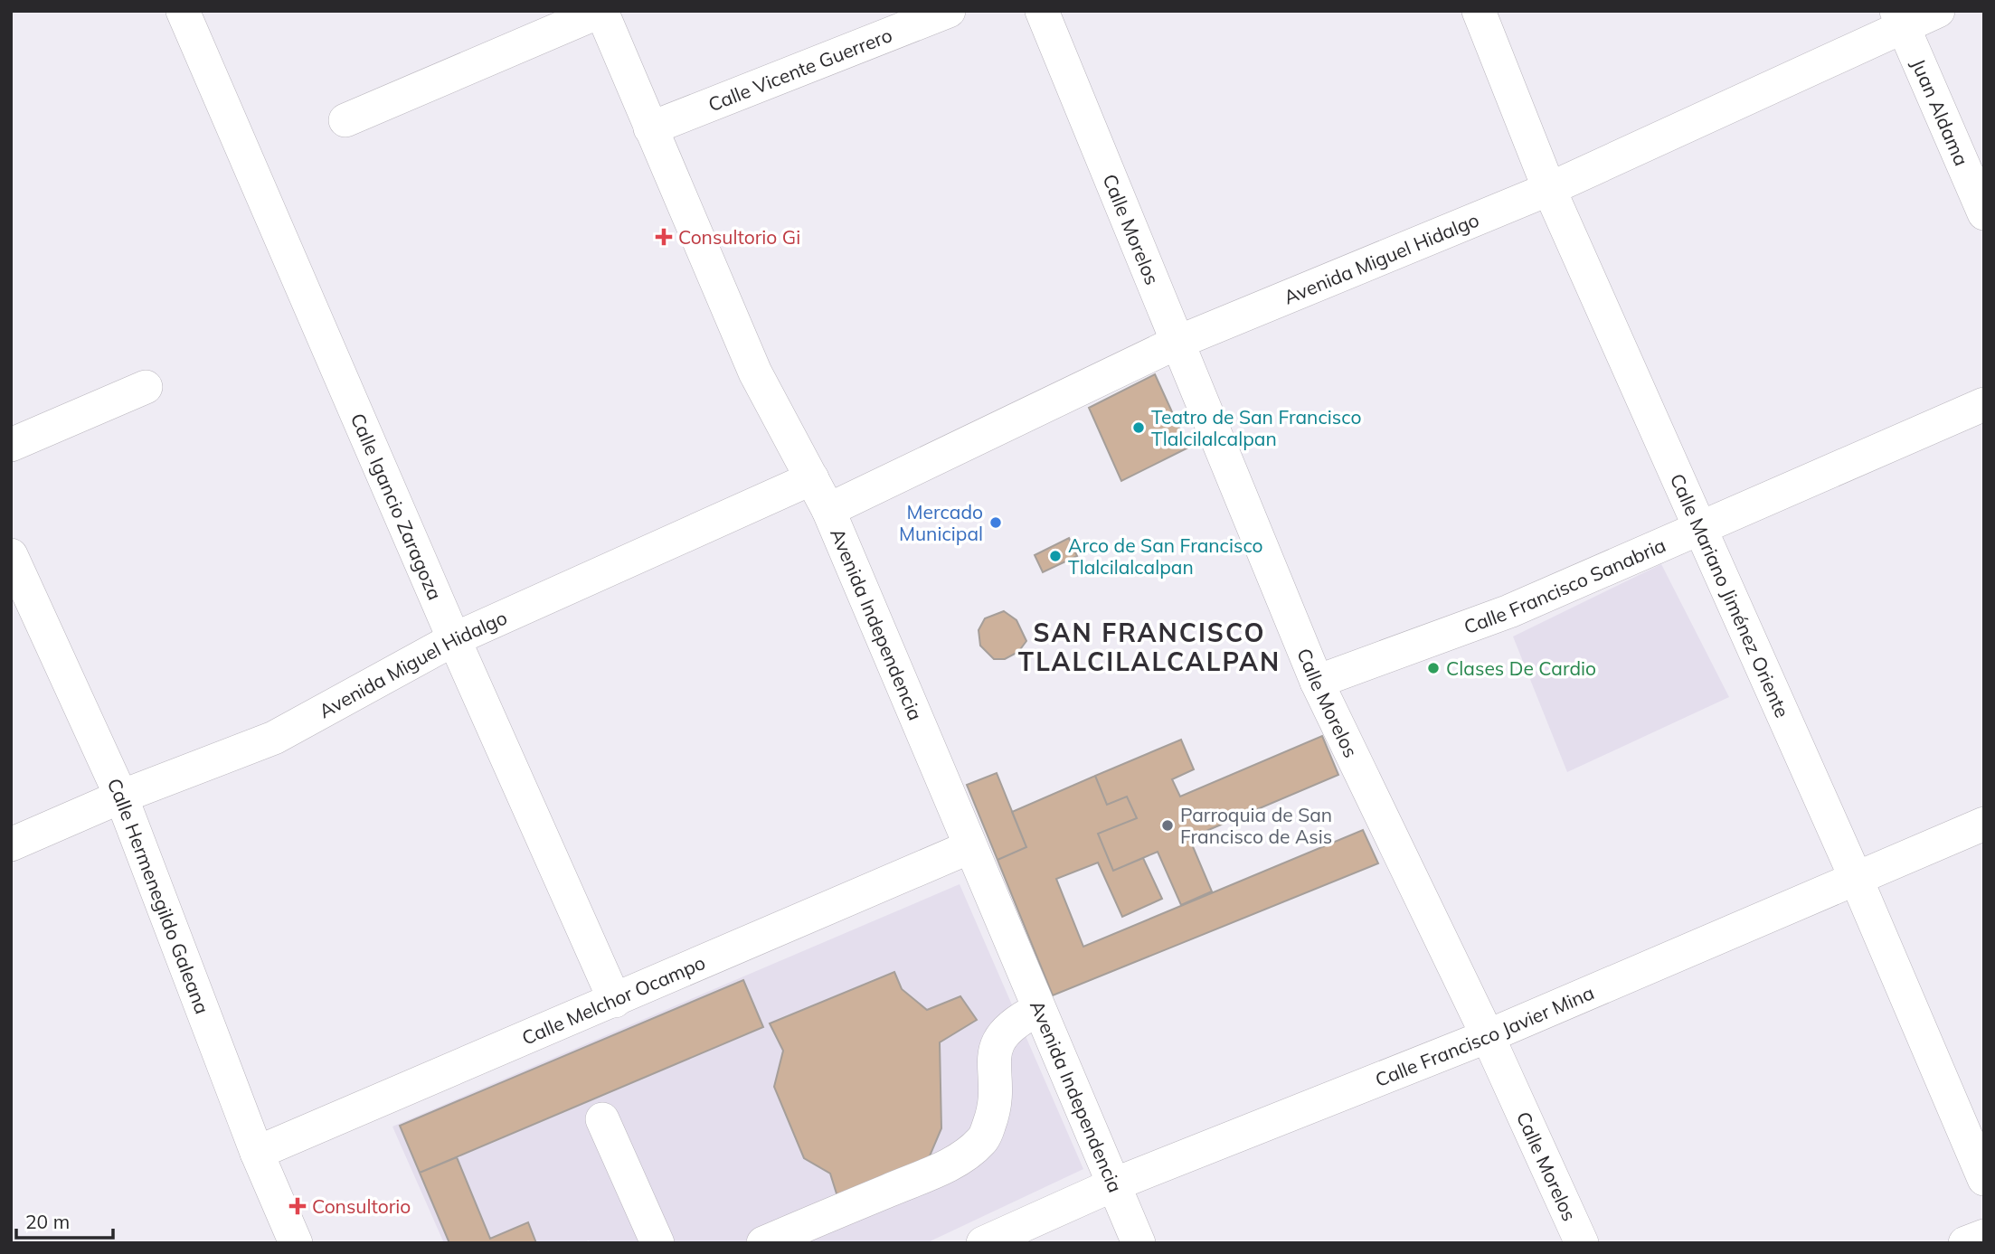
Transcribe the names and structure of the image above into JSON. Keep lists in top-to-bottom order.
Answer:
{
  "streets": {
    "street": [
      "Calle Vicente Guerrero",
      "Juan Aldama",
      "Calle Morelos",
      "Avenida Miguel Hidalgo",
      "Calle Igancio Zaragoza",
      "Calle Francisco Sanabria",
      "Calle Mariano Jiménez Oriente",
      "Avenida Independencia",
      "Calle Hermenegildo Galeana",
      "Calle Melchor Ocampo",
      "Calle Francisco Javier Mina"
    ]
  },
  "crossings": [
    ["Calle Vicente Guerrero", "Avenida Independencia"],
    ["Juan Aldama", "Avenida Miguel Hidalgo"],
    ["Calle Morelos", "Avenida Miguel Hidalgo"],
    ["Calle Morelos", "Calle Francisco Sanabria"],
    ["Calle Morelos", "Calle Francisco Javier Mina"],
    ["Avenida Miguel Hidalgo", "Calle Igancio Zaragoza"],
    ["Avenida Miguel Hidalgo", "Calle Mariano Jiménez Oriente"],
    ["Avenida Miguel Hidalgo", "Avenida Independencia"],
    ["Avenida Miguel Hidalgo", "Calle Hermenegildo Galeana"],
    ["Calle Igancio Zaragoza", "Calle Melchor Ocampo"],
    ["Calle Francisco Sanabria", "Calle Mariano Jiménez Oriente"],
    ["Calle Mariano Jiménez Oriente", "Calle Francisco Javier Mina"],
    ["Avenida Independencia", "Calle Melchor Ocampo"],
    ["Avenida Independencia", "Calle Francisco Javier Mina"],
    ["Calle Hermenegildo Galeana", "Calle Melchor Ocampo"]
  ],
  "districts": ["SAN FRANCISCO TLALCILALCALPAN"],
  "places": {
    "health": ["Consultorio Gi", "Consultorio"],
    "other": [
      "Teatro de San Francisco Tlalcilalcalpan",
      "Mercado Municipal",
      "Arco de San Francisco Tlalcilalcalpan",
      "Clases De Cardio",
      "Parroquia de San Francisco de Asis"
    ]
  },
  "scale_bar": "20 m"
}
